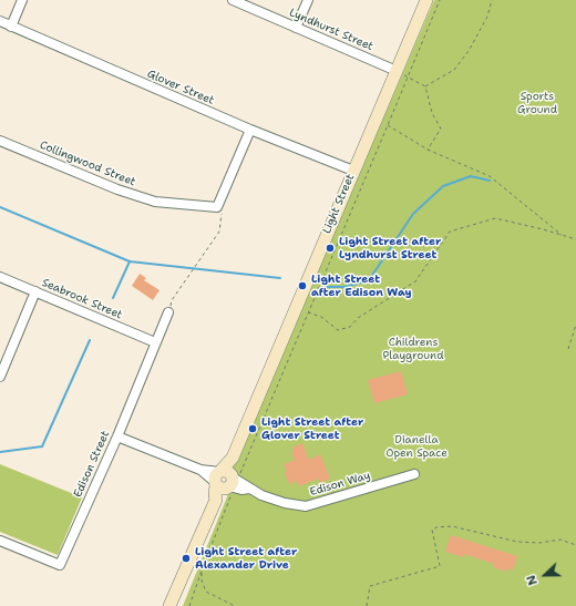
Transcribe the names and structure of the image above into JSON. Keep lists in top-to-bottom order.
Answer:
{
  "streets": {
    "street": [
      "Lyndhurst Street",
      "Glover Street",
      "Collingwood Street",
      "Light Street",
      "Seabrook Street",
      "Edison Street",
      "Edison Way"
    ]
  },
  "crossings": [
    ["Lyndhurst Street", "Light Street"],
    ["Glover Street", "Light Street"],
    ["Light Street", "Edison Way"],
    ["Seabrook Street", "Edison Street"],
    ["Edison Street", "Edison Way"]
  ],
  "parks": ["Sports Ground", "Childrens Playground", "Dianella Open Space"],
  "places": [
    "Light Street after Lyndhurst Street",
    "Light Street after Edison Way",
    "Light Street after Glover Street",
    "Light Street after Alexander Drive"
  ],
  "north": "left"
}
